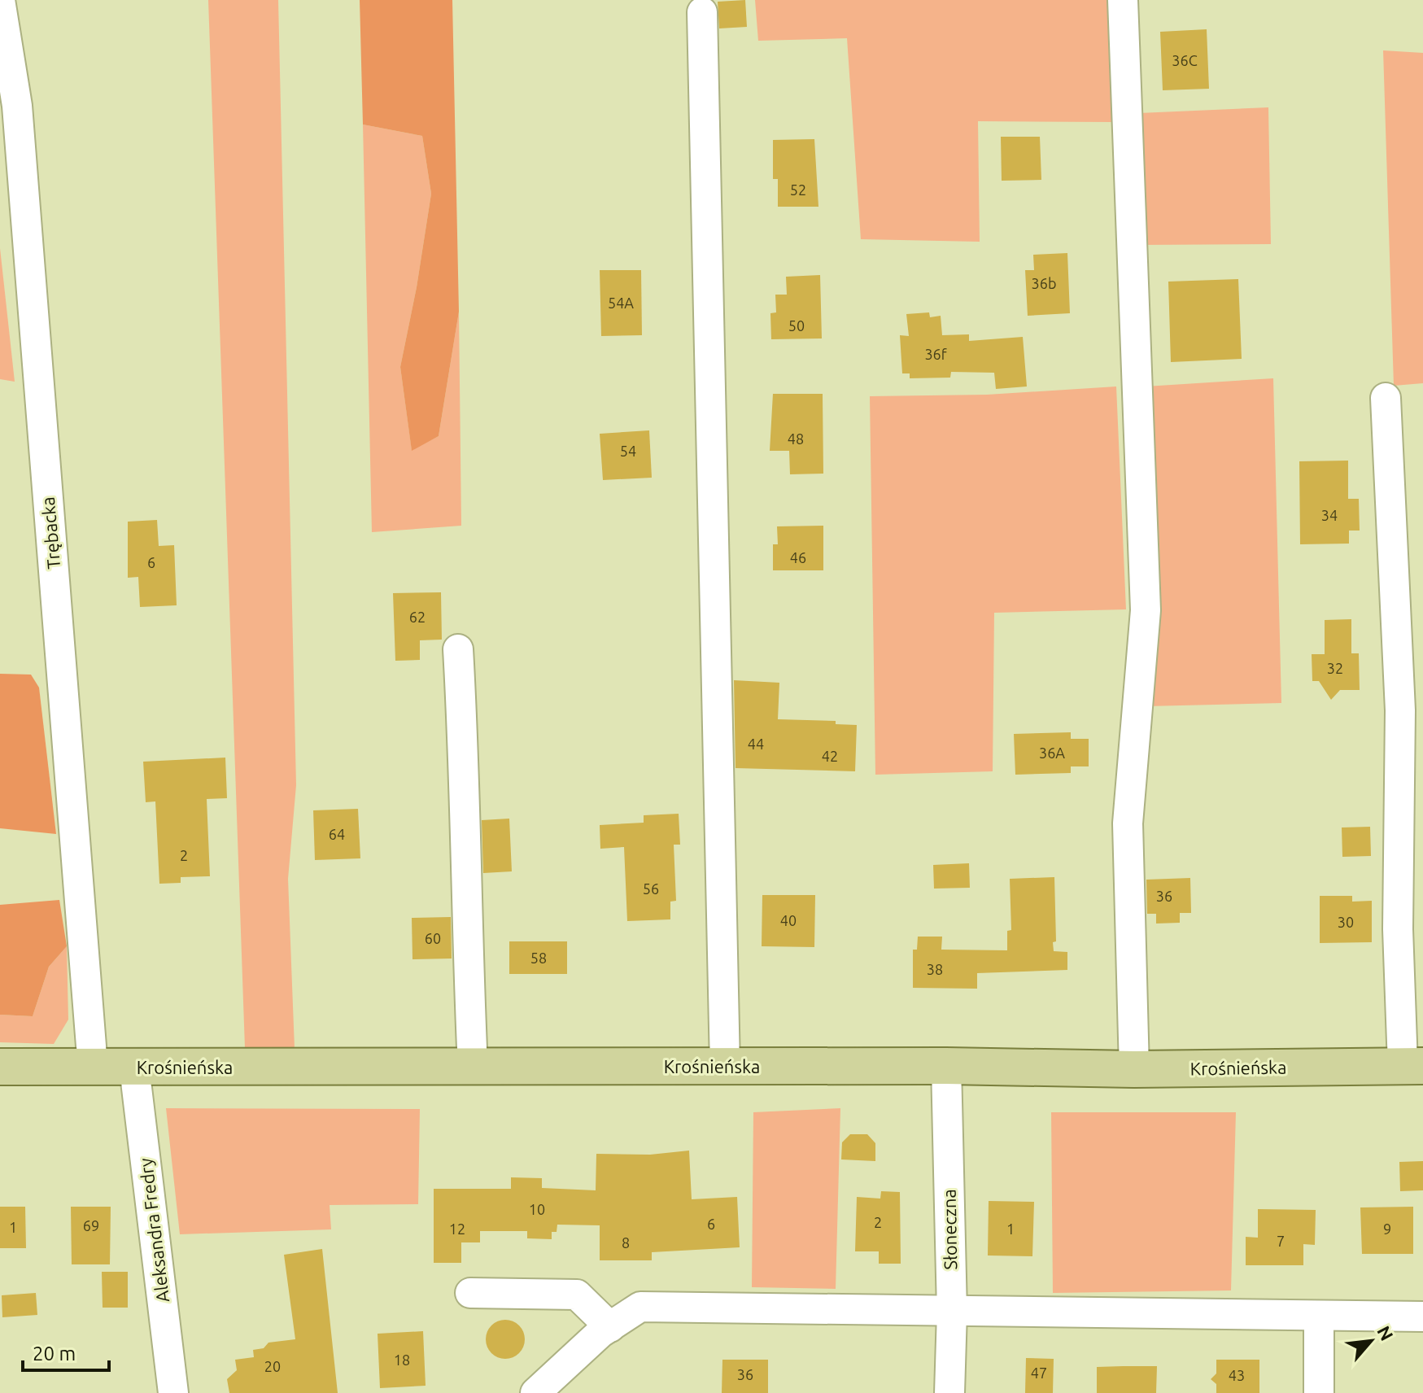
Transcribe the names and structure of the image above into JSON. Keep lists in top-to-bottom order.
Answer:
{
  "streets": {
    "main road": ["Krośnieńska"],
    "street": ["Trębacka", "Słoneczna", "Aleksandra Fredry"]
  },
  "crossings": [
    ["Trębacka", "Krośnieńska"],
    ["Krośnieńska", "Słoneczna"],
    ["Krośnieńska", "Aleksandra Fredry"]
  ],
  "house_numbers": [
    "36C",
    "52",
    "36b",
    "54A",
    "50",
    "36f",
    "48",
    "54",
    "34",
    "46",
    "6",
    "62",
    "32",
    "44",
    "36A",
    "42",
    "64",
    "2",
    "56",
    "36",
    "40",
    "30",
    "60",
    "58",
    "38",
    "10",
    "2",
    "6",
    "69",
    "1",
    "12",
    "1",
    "9",
    "7",
    "8",
    "18",
    "20",
    "47",
    "36",
    "43"
  ],
  "scale_bar": "20 m",
  "north": "top right"
}
